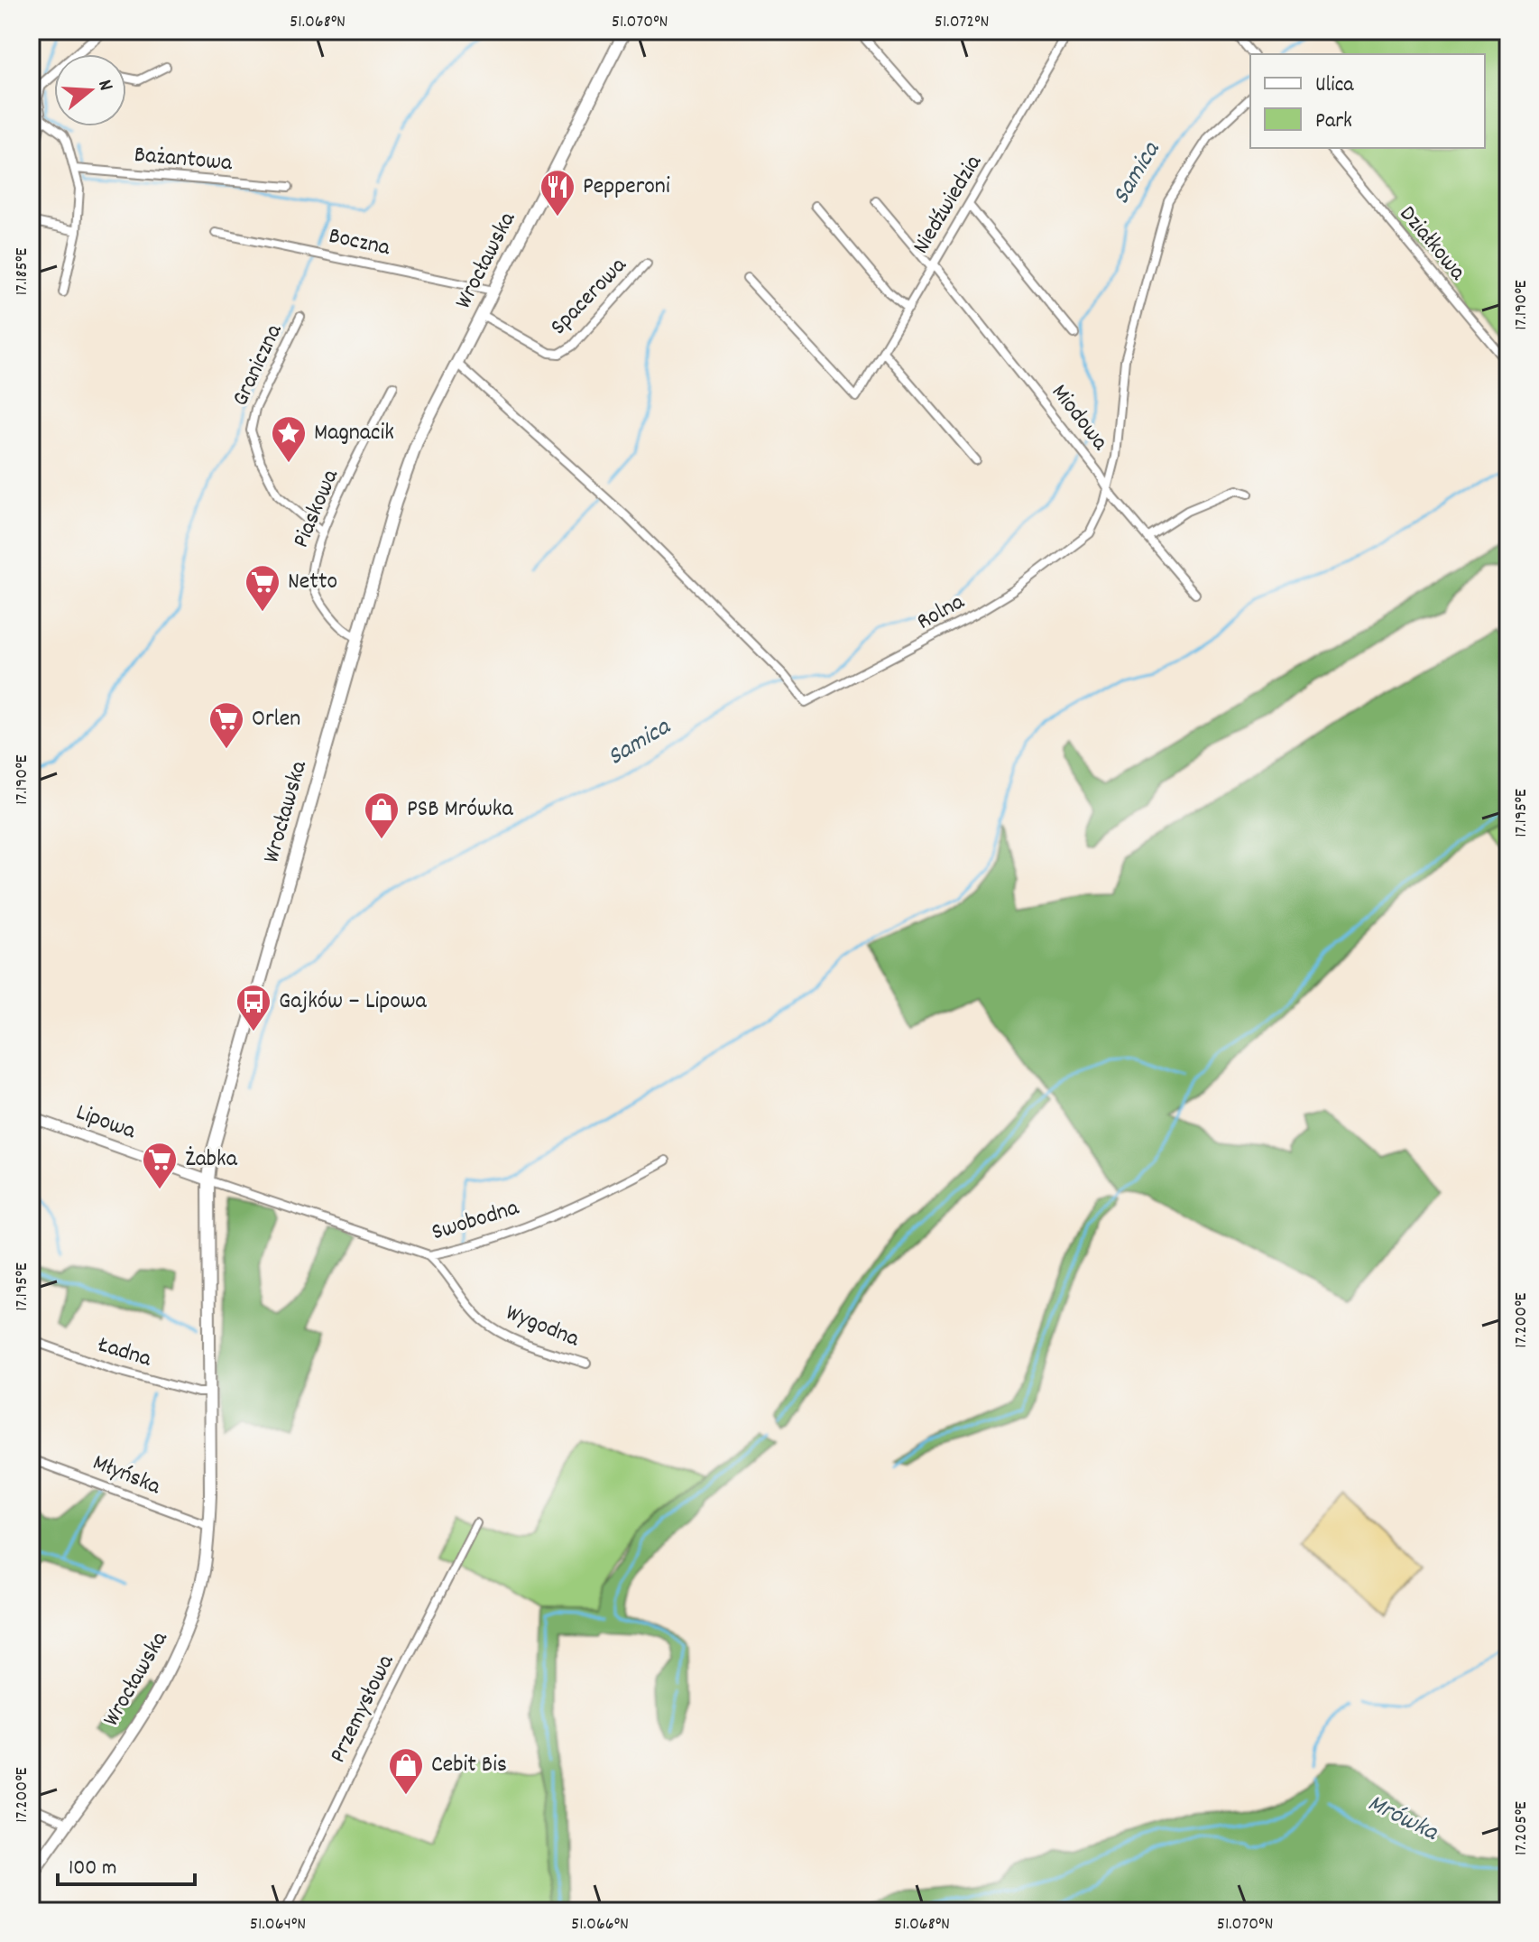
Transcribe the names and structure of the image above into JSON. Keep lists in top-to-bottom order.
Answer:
{
  "streets": {
    "main road": ["Wrocławska"],
    "street": [
      "Bażantowa",
      "Niedźwiedzia",
      "Boczna",
      "Działkowa",
      "Spacerowa",
      "Graniczna",
      "Miodowa",
      "Piaskowa",
      "Rolna",
      "Lipowa",
      "Swobodna",
      "Wygodna",
      "Ładna",
      "Młyńska",
      "Przemysłowa"
    ]
  },
  "crossings": [
    ["Niedźwiedzia", "Miodowa"],
    ["Boczna", "Wrocławska"],
    ["Wrocławska", "Spacerowa"],
    ["Wrocławska", "Piaskowa"],
    ["Wrocławska", "Rolna"],
    ["Wrocławska", "Lipowa"],
    ["Wrocławska", "Swobodna"],
    ["Wrocławska", "Ładna"],
    ["Wrocławska", "Młyńska"],
    ["Graniczna", "Piaskowa"],
    ["Miodowa", "Rolna"],
    ["Lipowa", "Swobodna"],
    ["Swobodna", "Wygodna"]
  ],
  "water": ["Samica", "Mrówka"],
  "places": {
    "restaurant": ["Pepperoni"],
    "place": ["Magnacik"],
    "supermarket": ["Netto", "Orlen", "Żabka"],
    "shop": ["PSB Mrówka", "Cebit Bis"],
    "bus stop": ["Gajków – Lipowa"]
  },
  "legend": ["Ulica", "Park"],
  "scale_bar": "100 m",
  "north": "right",
  "coordinates": [
    "51.068°N",
    "51.070°N",
    "51.072°N",
    "17.185°E",
    "17.190°E",
    "17.195°E",
    "17.200°E",
    "17.205°E",
    "51.064°N",
    "51.066°N"
  ]
}
